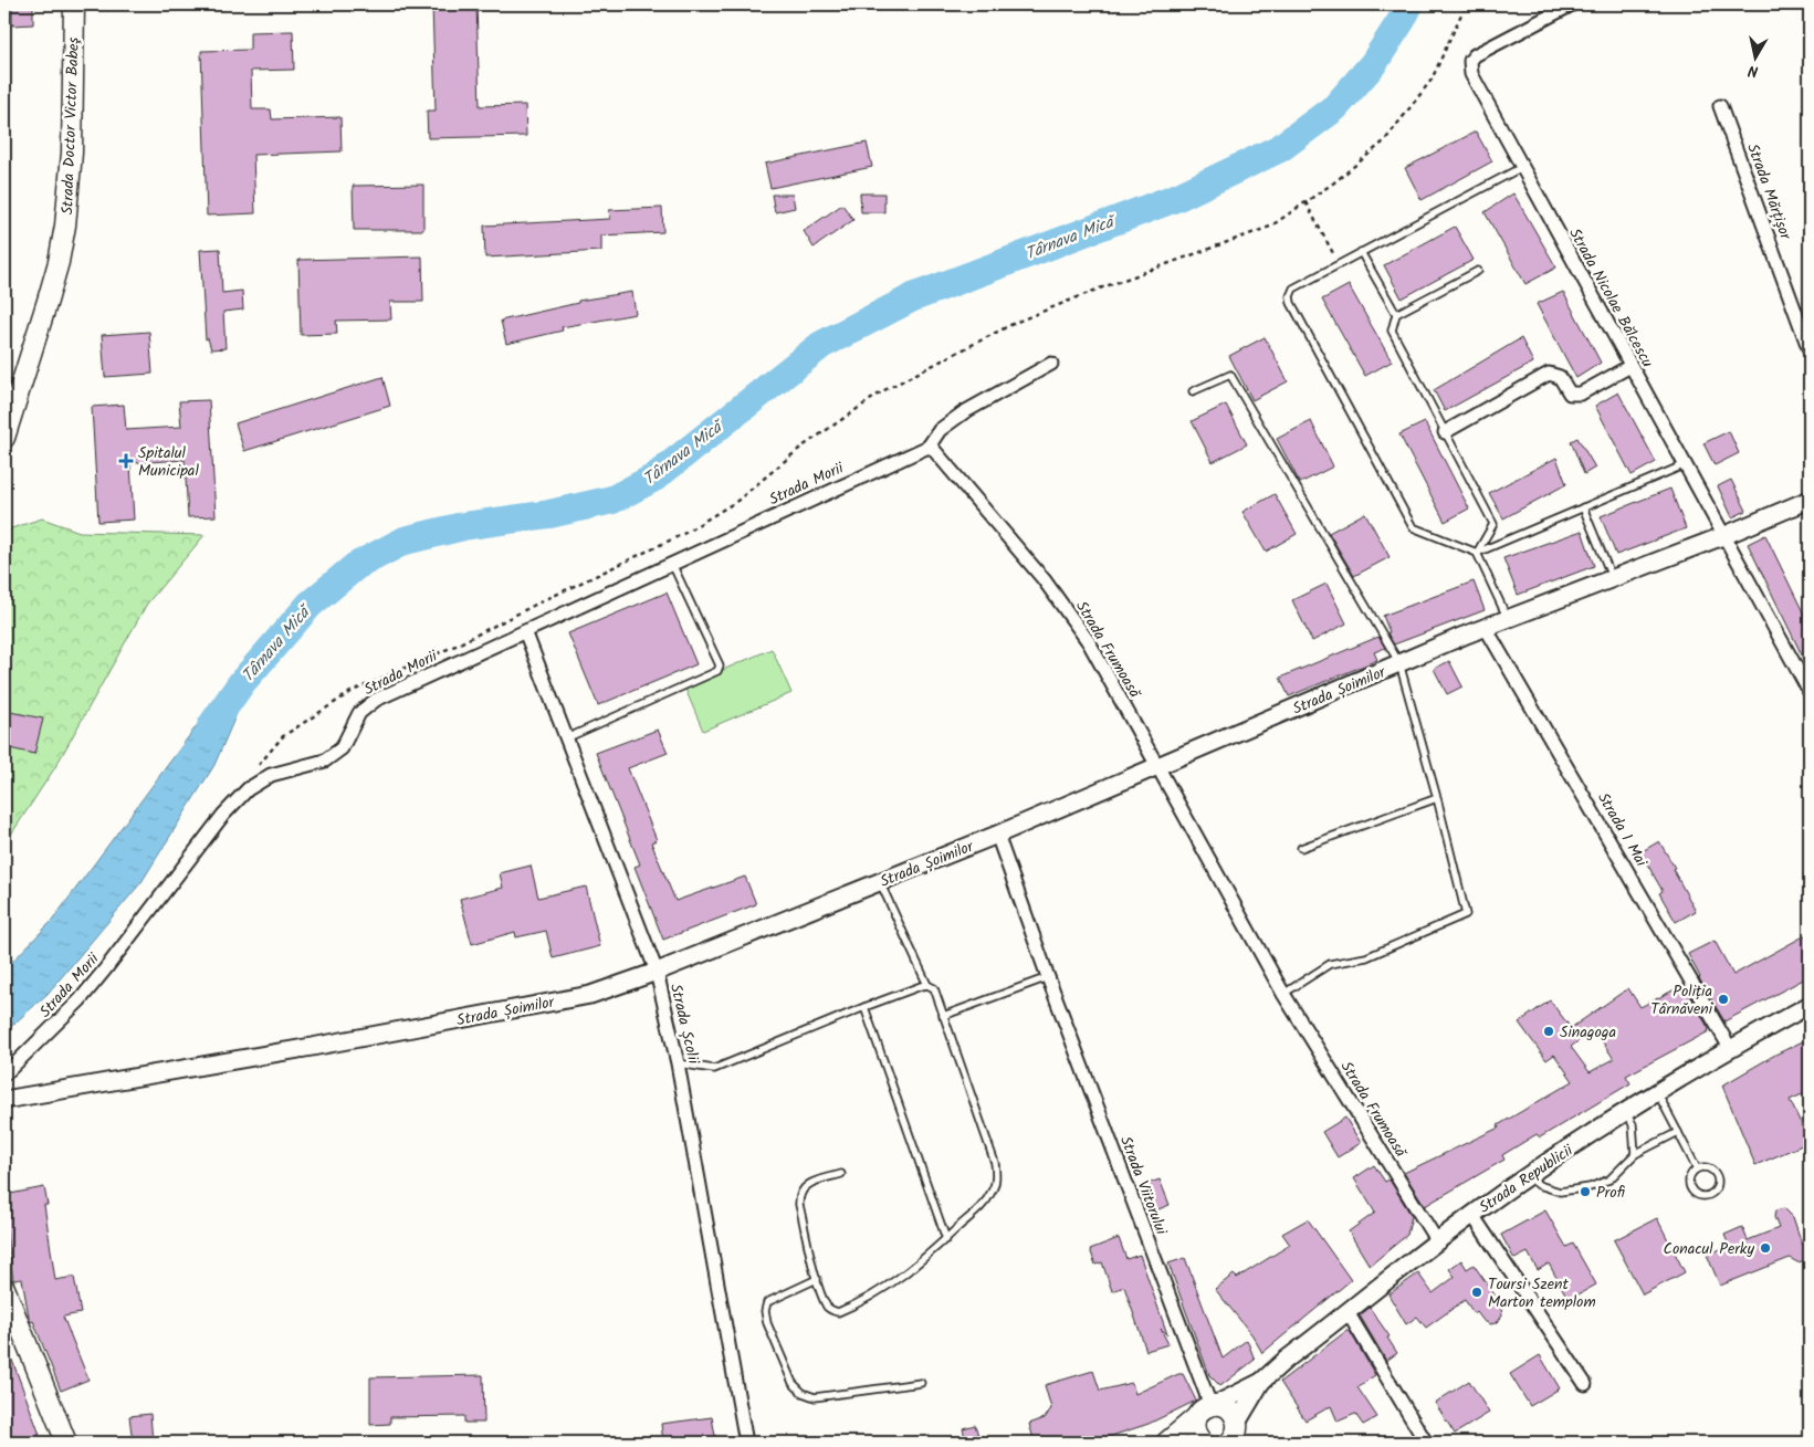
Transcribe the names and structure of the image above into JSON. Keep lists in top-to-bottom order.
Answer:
{
  "streets": {
    "main road": ["Strada Doctor Victor Babeş"],
    "street": [
      "Strada Mărțișor",
      "Strada Nicolae Bălcescu",
      "Strada Morii",
      "Strada Frumoasă",
      "Strada Șoimilor",
      "Strada 1 Mai",
      "Strada Școlii",
      "Strada Republicii",
      "Strada Viitorului"
    ]
  },
  "crossings": [
    ["Strada Nicolae Bălcescu", "Strada Șoimilor"],
    ["Strada Morii", "Strada Frumoasă"],
    ["Strada Morii", "Strada Școlii"],
    ["Strada Frumoasă", "Strada Șoimilor"],
    ["Strada Frumoasă", "Strada Republicii"],
    ["Strada Șoimilor", "Strada 1 Mai"],
    ["Strada Șoimilor", "Strada Școlii"],
    ["Strada Șoimilor", "Strada Viitorului"],
    ["Strada 1 Mai", "Strada Republicii"],
    ["Strada Republicii", "Strada Viitorului"]
  ],
  "water": ["Târnava Mică"],
  "places": {
    "health": ["Spitalul Municipal"],
    "other": [
      "Poliția Târnăveni",
      "Sinagoga",
      "Profi",
      "Conacul Perky",
      "Toursi Szent Marton templom"
    ]
  },
  "north": "bottom"
}
